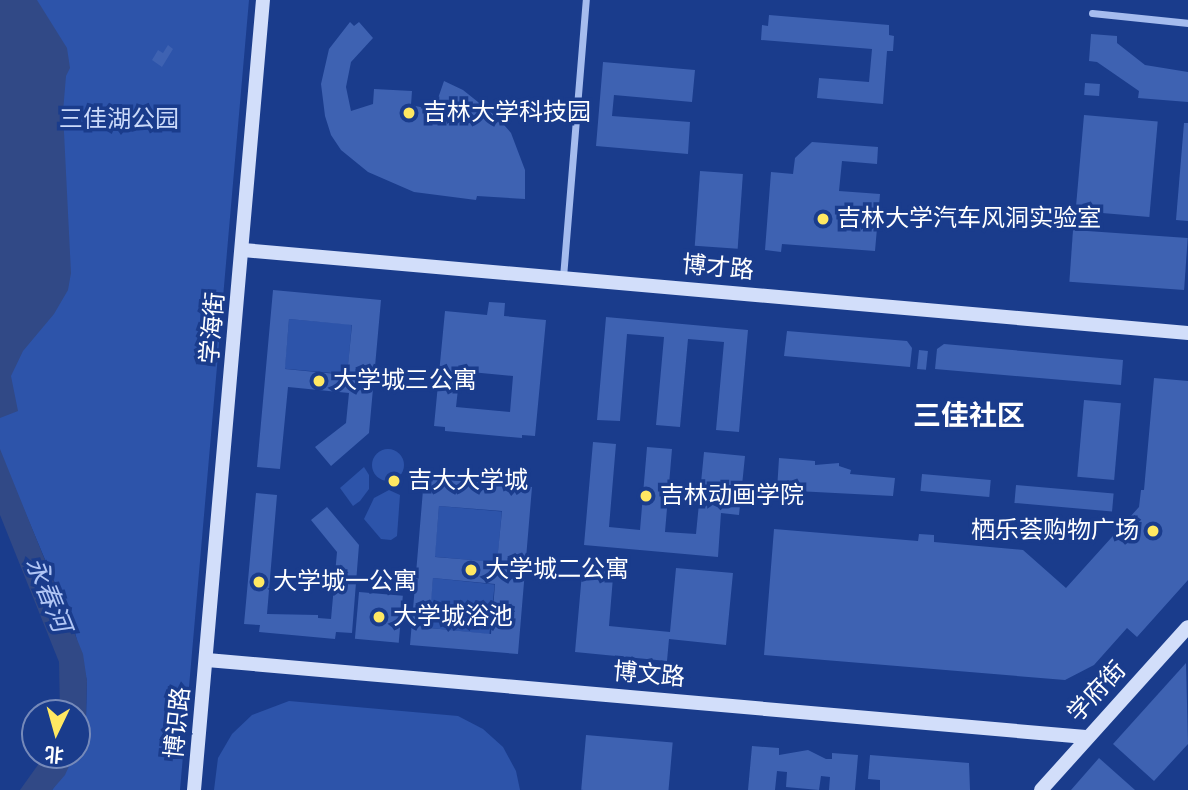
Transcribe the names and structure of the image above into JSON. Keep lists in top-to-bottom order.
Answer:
{
  "streets": {
    "street": [
      "博才路",
      "学海街",
      "博文路",
      "学府街",
      "博识路"
    ]
  },
  "crossings": [
    ["博才路", "学海街"],
    ["学海街", "博文路"],
    ["学海街", "博识路"],
    ["博文路", "学府街"],
    ["博文路", "博识路"]
  ],
  "districts": ["三佳社区"],
  "water": ["永春河"],
  "parks": ["三佳湖公园"],
  "places": [
    "吉林大学科技园",
    "吉林大学汽车风洞实验室",
    "大学城三公寓",
    "吉大大学城",
    "吉林动画学院",
    "栖乐荟购物广场",
    "大学城二公寓",
    "大学城一公寓",
    "大学城浴池"
  ],
  "north": "bottom"
}
